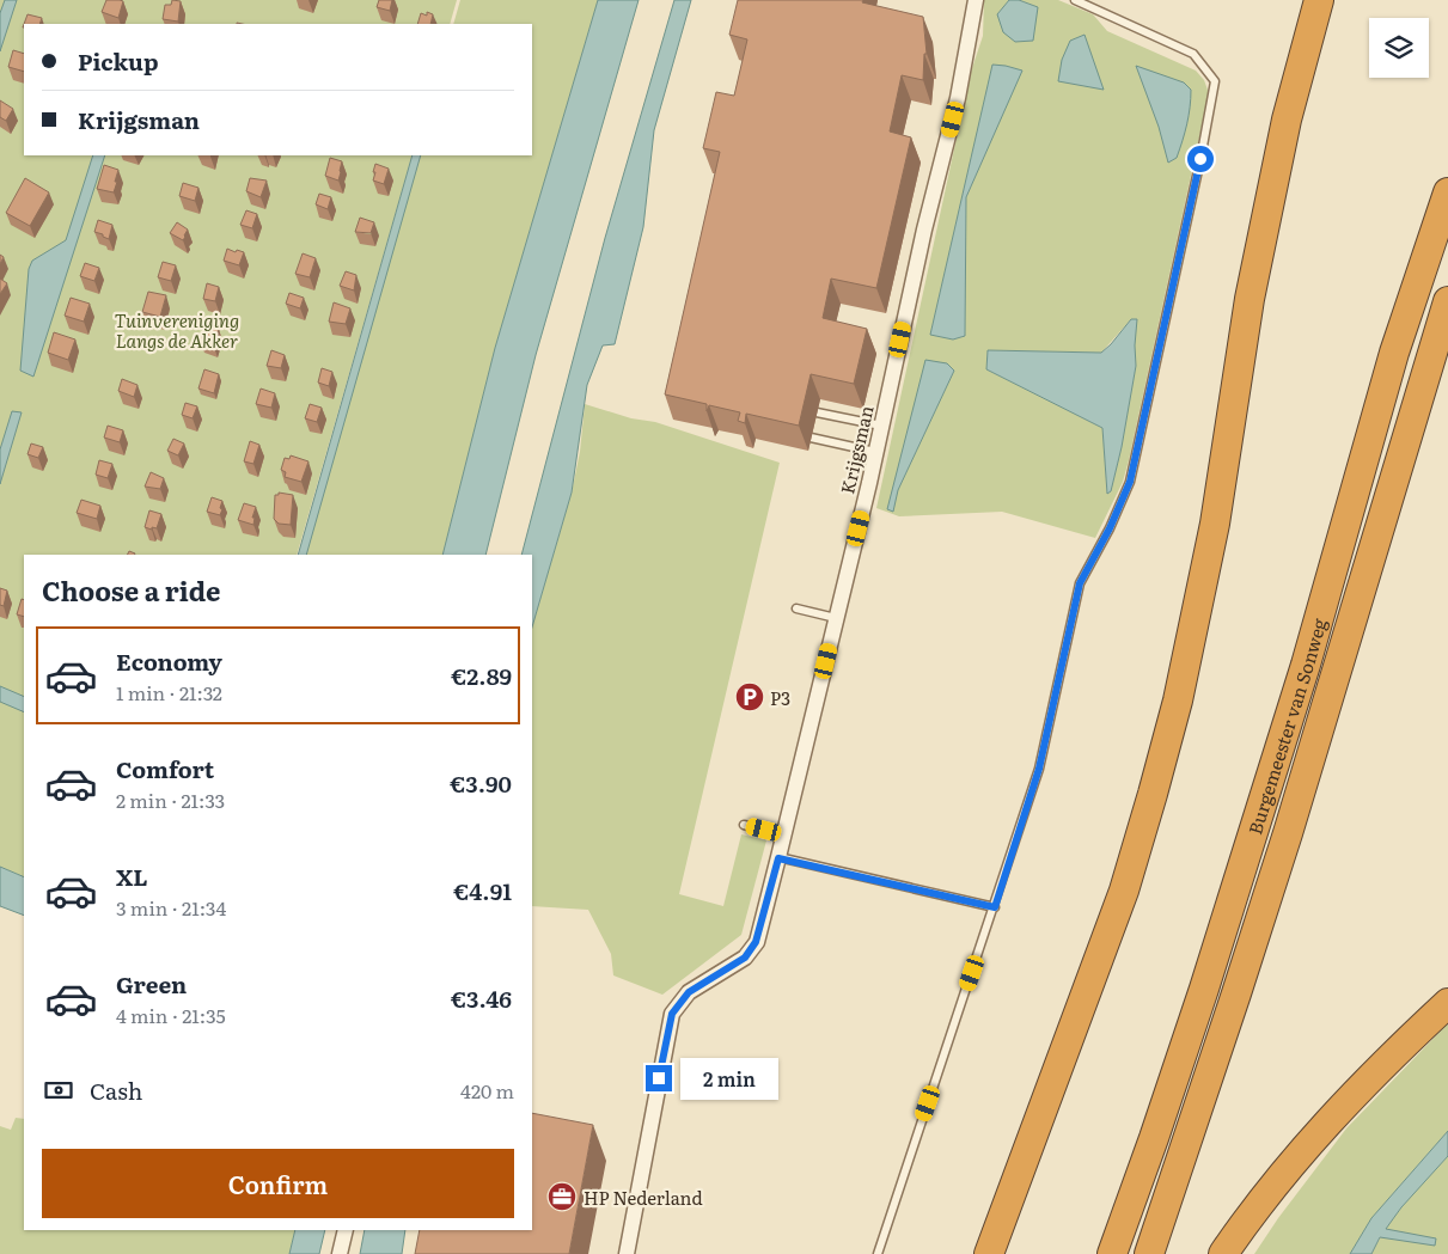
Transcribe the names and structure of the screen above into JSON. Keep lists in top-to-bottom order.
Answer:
{
  "streets": {
    "highway": ["Burgemeester van Sonweg"],
    "street": ["Krijgsman"]
  },
  "parks": ["Tuinvereniging Langs de Akker"],
  "places": {
    "parking": ["P3"],
    "office": ["HP Nederland"]
  },
  "page": {
    "banner": ["Pickup", "Krijgsman"],
    "heading": "Choose a ride",
    "list": [
      {
        "name": "Economy",
        "note": "1 min · 21:32",
        "value": "€2.89"
      },
      {
        "name": "Comfort",
        "note": "2 min · 21:33",
        "value": "€3.90"
      },
      {
        "name": "XL",
        "note": "3 min · 21:34",
        "value": "€4.91"
      },
      {
        "name": "Green",
        "note": "4 min · 21:35",
        "value": "€3.46"
      }
    ],
    "pay": ["Cash", "420 m"],
    "bubble": "2 min",
    "buttons": "Confirm"
  }
}
